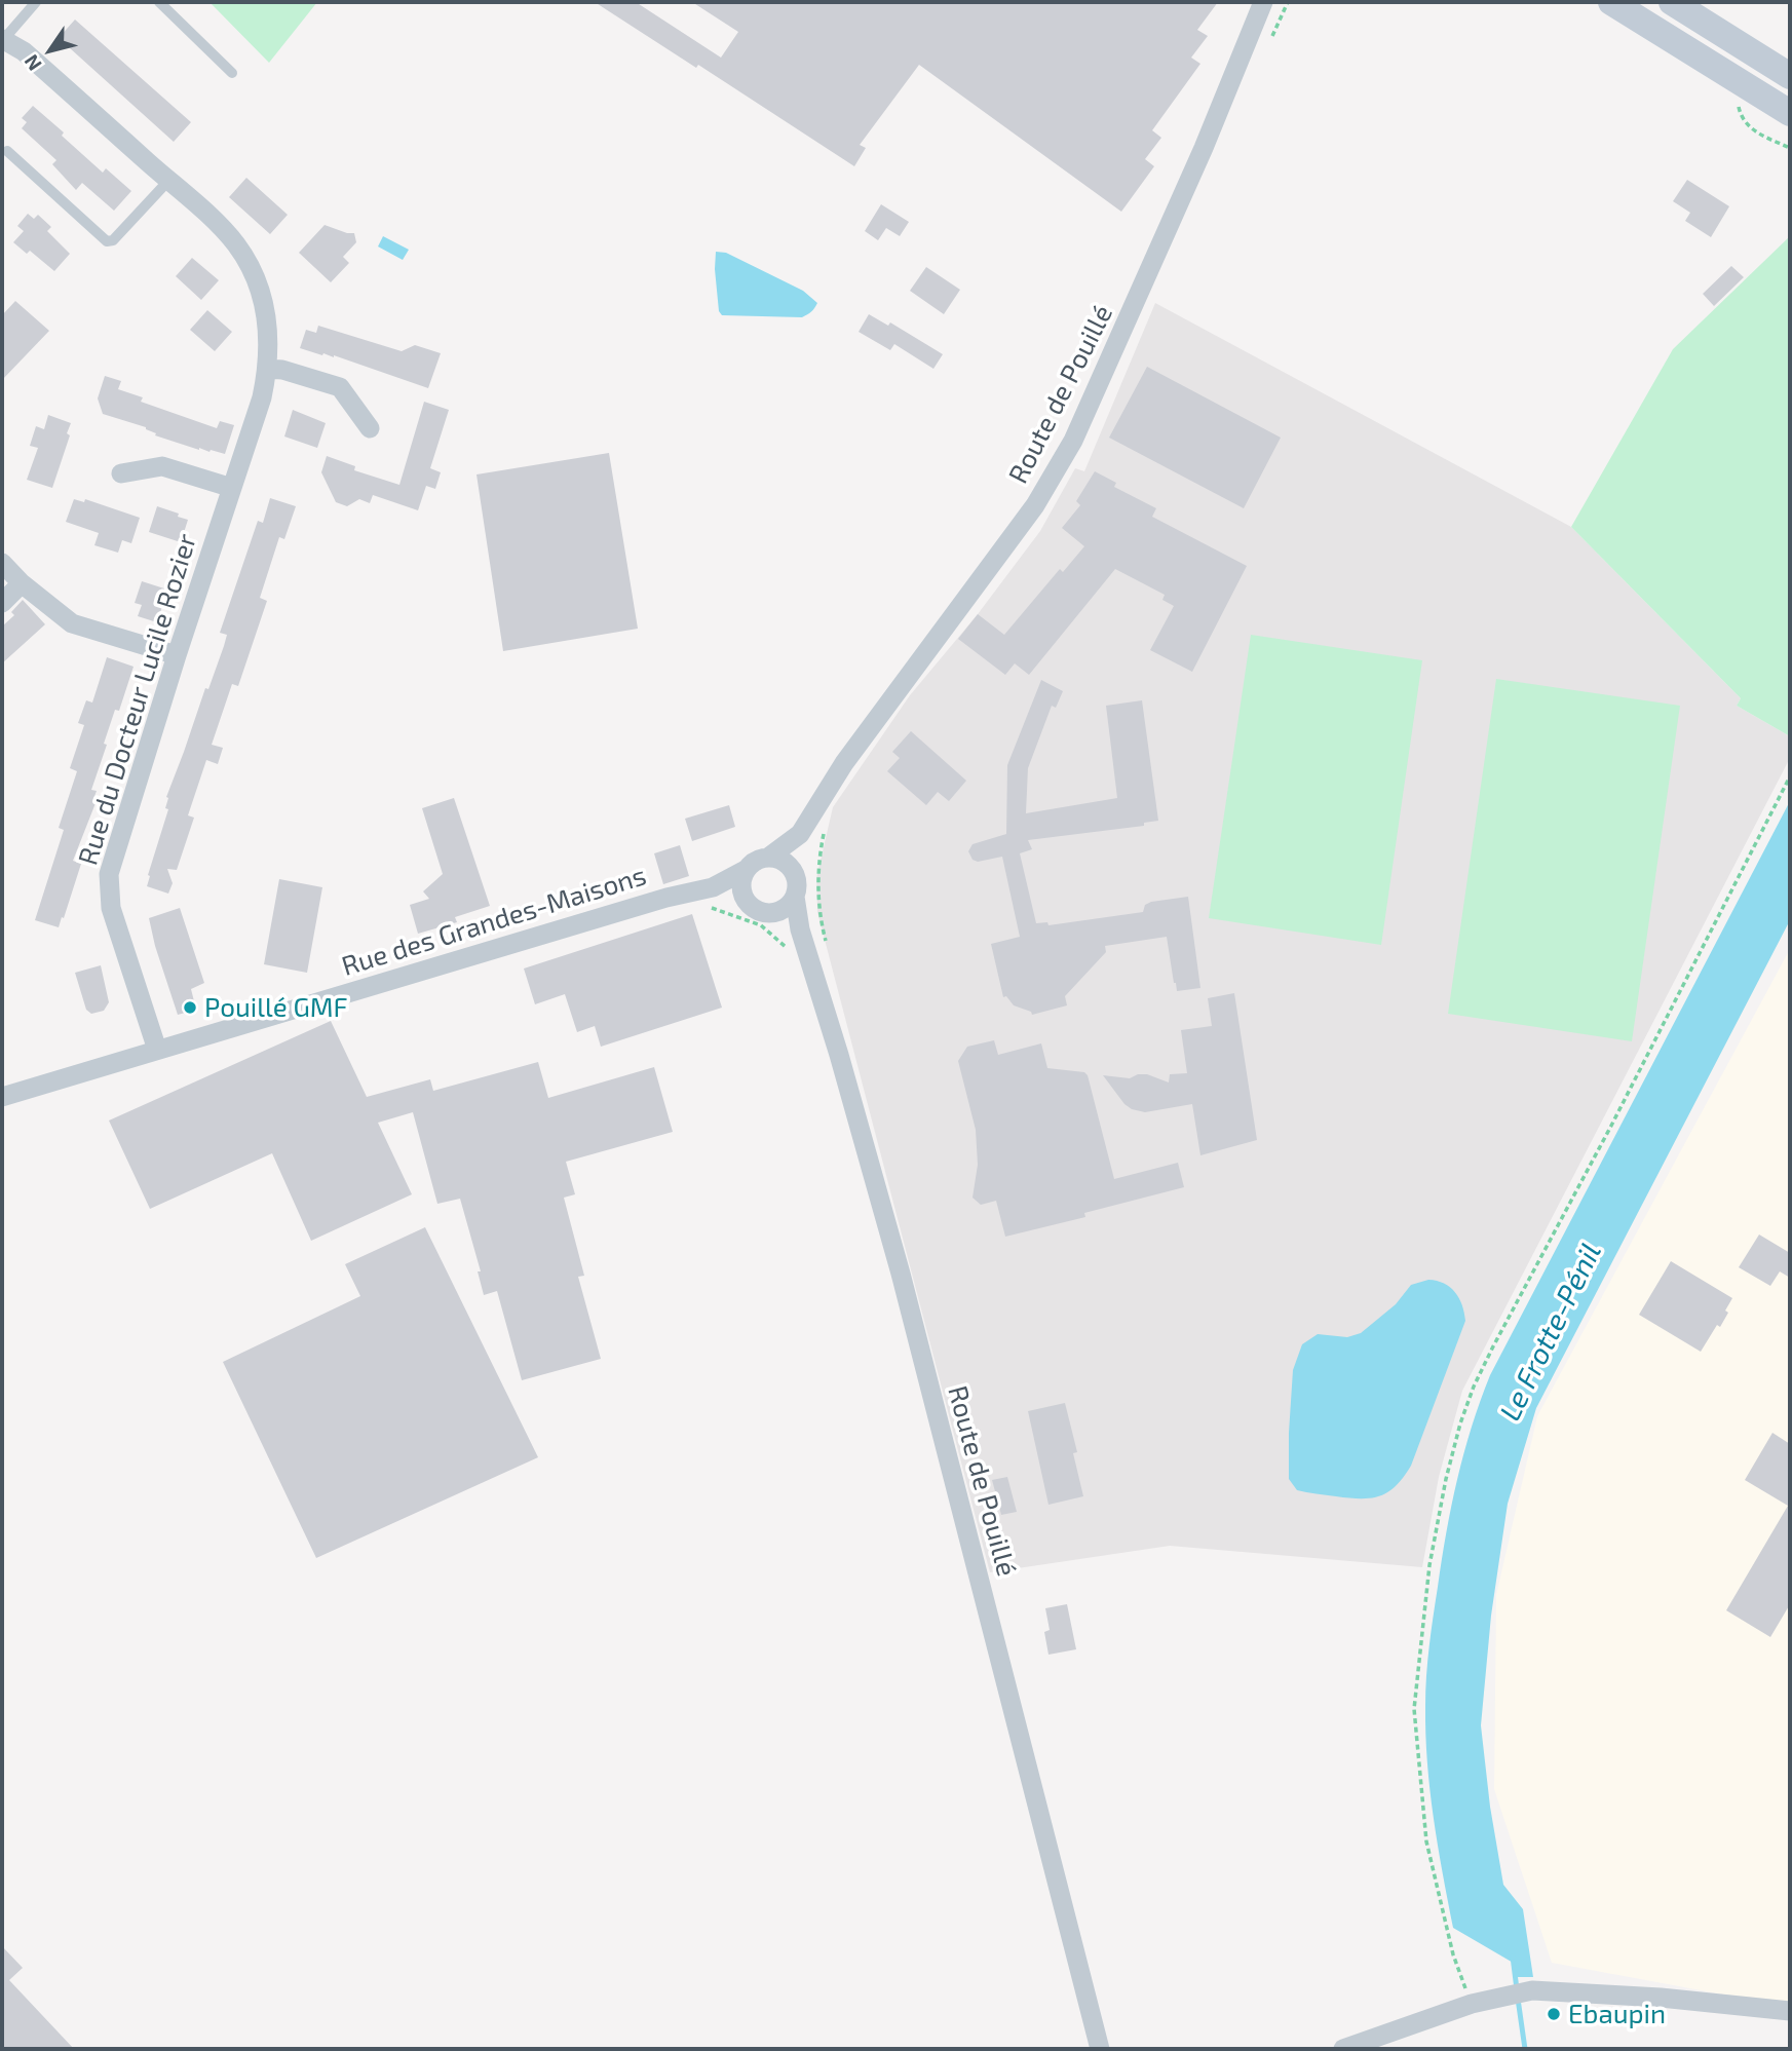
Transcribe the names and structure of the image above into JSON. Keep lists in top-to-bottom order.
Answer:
{
  "streets": {
    "street": ["Route de Pouillé", "Rue du Docteur Lucile Rozier", "Rue des Grandes-Maisons"]
  },
  "crossings": [
    ["Route de Pouillé", "Rue des Grandes-Maisons"],
    ["Rue du Docteur Lucile Rozier", "Rue des Grandes-Maisons"]
  ],
  "water": ["Le Frotte-Pénil"],
  "places": ["Pouillé GMF", "Ebaupin"],
  "north": "bottom left"
}
